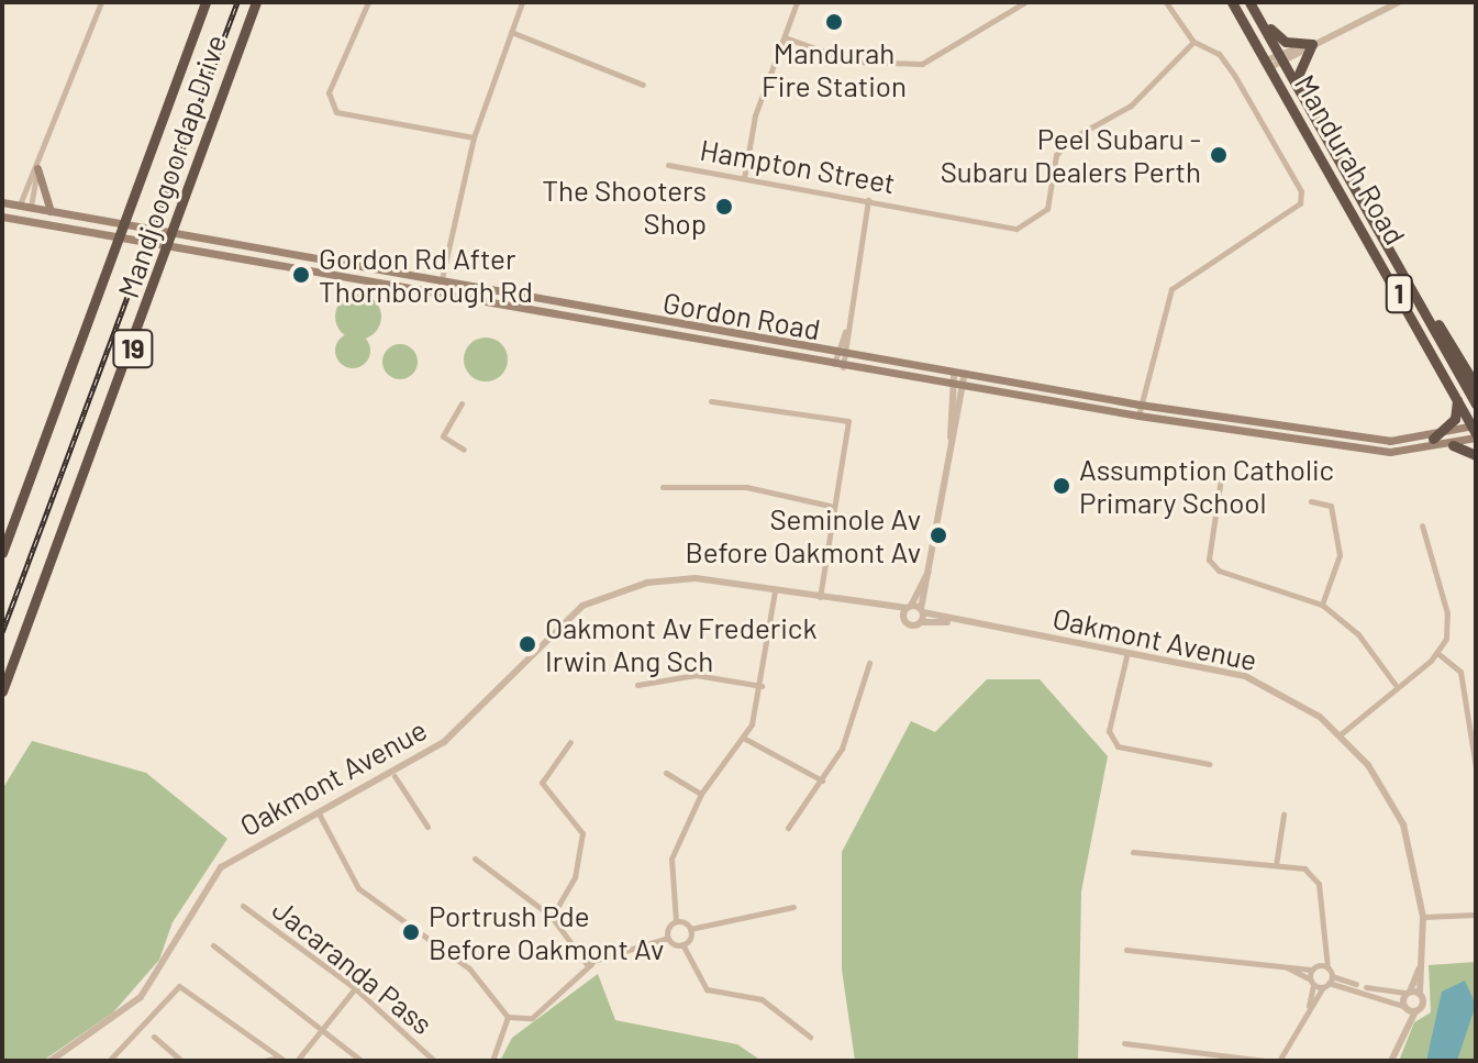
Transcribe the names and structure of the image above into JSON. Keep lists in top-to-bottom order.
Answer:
{
  "streets": {
    "highway": [
      "Mandurah Road",
      "Mandjoogoordap Drive",
      "1",
      "19"
    ],
    "main road": ["Gordon Road"],
    "street": ["Hampton Street", "Oakmont Avenue", "Jacaranda Pass"]
  },
  "crossings": [
    ["Mandurah Road", "Gordon Road"]
  ],
  "places": [
    "Mandurah Fire Station",
    "Peel Subaru - Subaru Dealers Perth",
    "The Shooters Shop",
    "Gordon Rd After Thornborough Rd",
    "Assumption Catholic Primary School",
    "Seminole Av Before Oakmont Av",
    "Oakmont Av Frederick Irwin Ang Sch",
    "Portrush Pde Before Oakmont Av"
  ]
}
